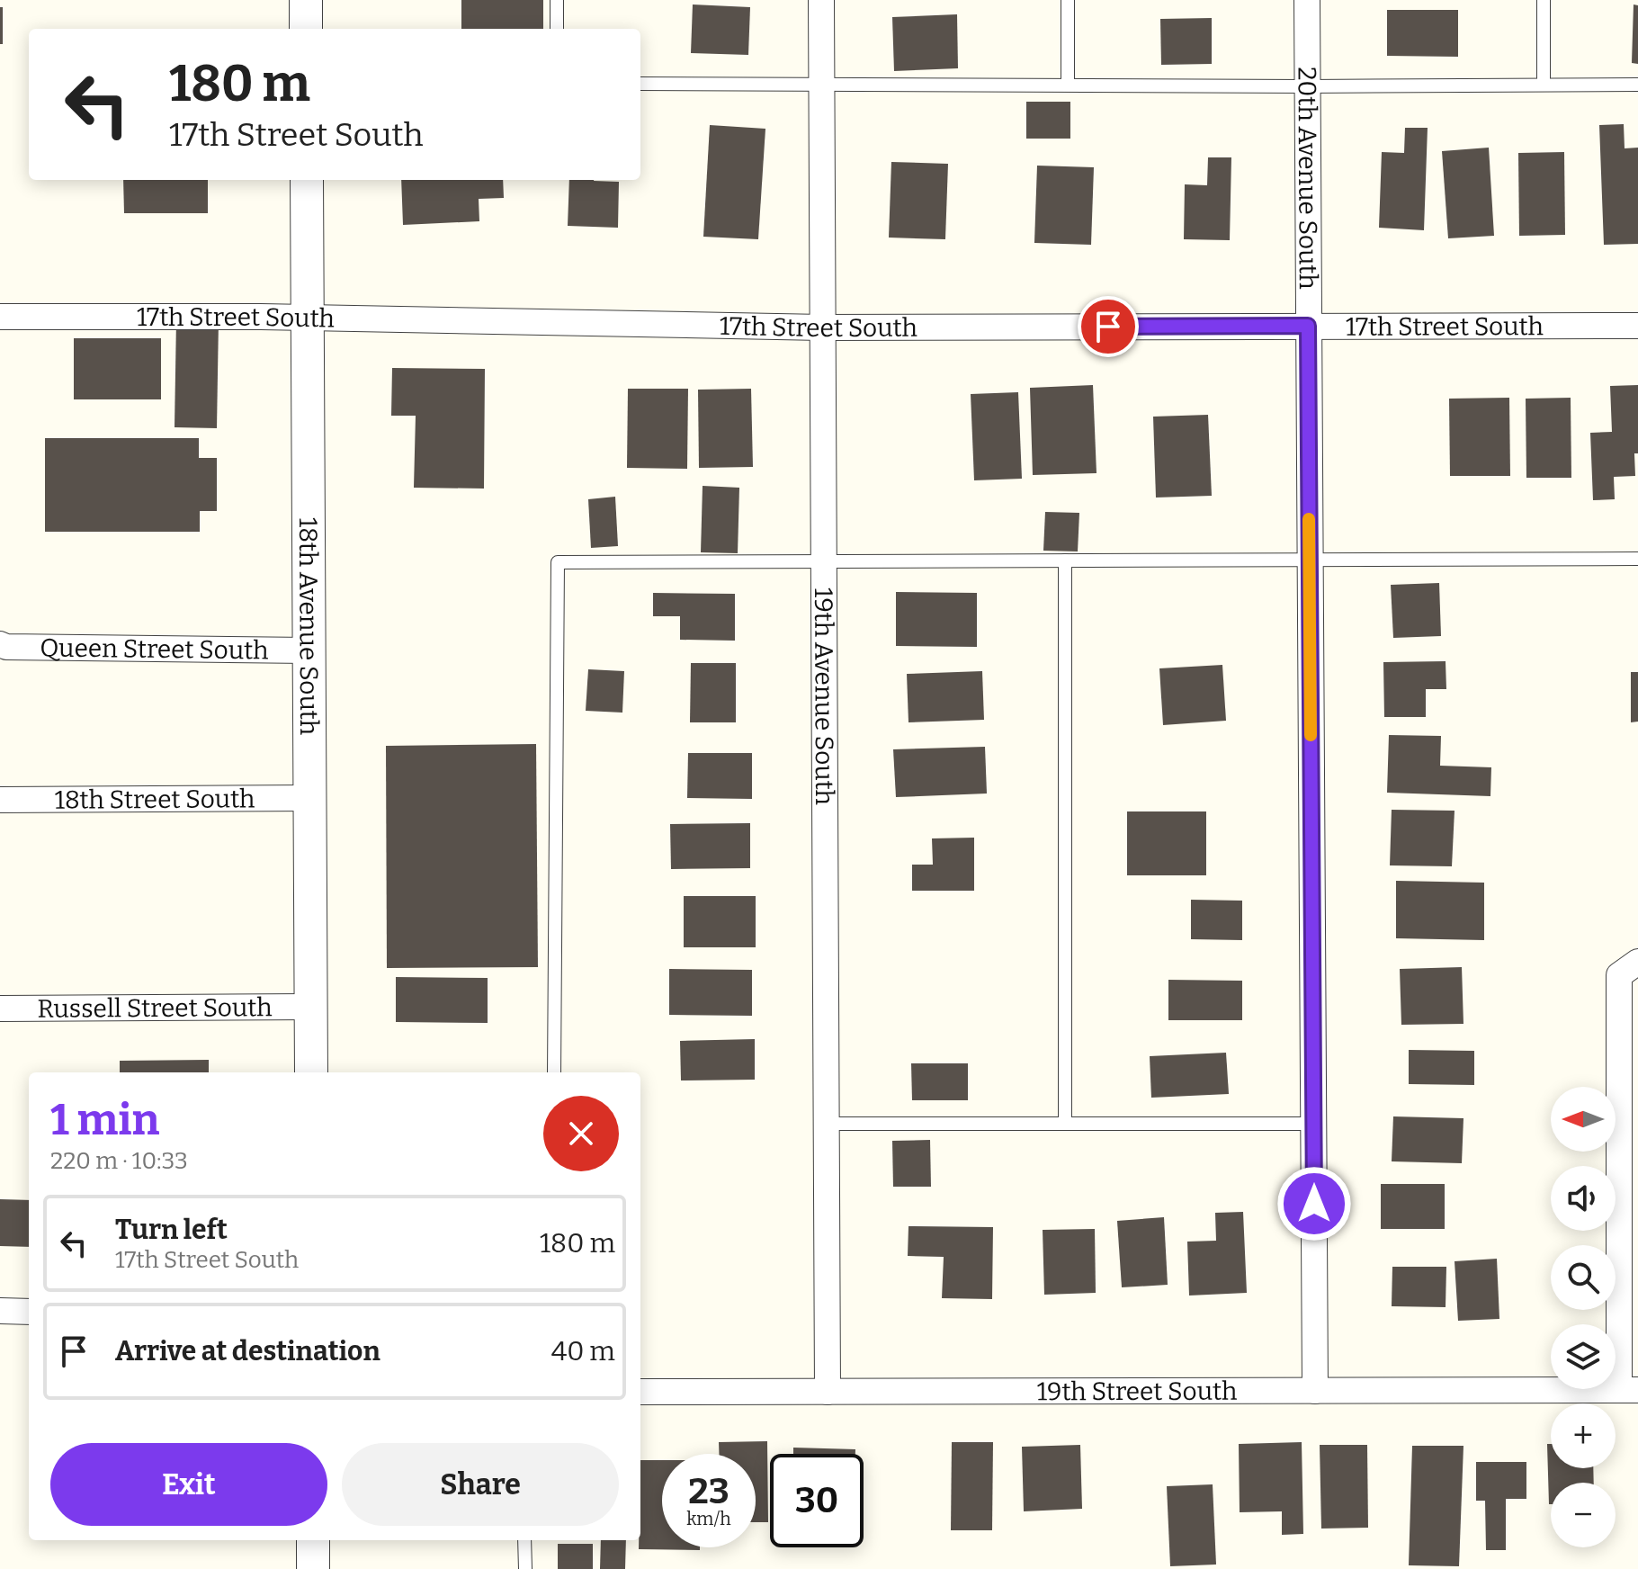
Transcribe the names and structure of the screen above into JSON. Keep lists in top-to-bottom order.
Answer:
{
  "streets": {
    "street": [
      "20th Avenue South",
      "17th Street South",
      "18th Avenue South",
      "Queen Street South",
      "19th Avenue South",
      "18th Street South",
      "Russell Street South",
      "19th Street South"
    ]
  },
  "crossings": [
    ["20th Avenue South", "17th Street South"],
    ["20th Avenue South", "19th Street South"],
    ["17th Street South", "18th Avenue South"],
    ["17th Street South", "19th Avenue South"],
    ["18th Avenue South", "Queen Street South"],
    ["18th Avenue South", "18th Street South"],
    ["18th Avenue South", "Russell Street South"],
    ["19th Avenue South", "19th Street South"]
  ],
  "north": "left",
  "page": {
    "turn": ["180 m", "17th Street South"],
    "heading": ["1 min", "220 m · 10:33"],
    "map_buttons": ["+", "−"],
    "list": [
      {
        "name": "Turn left",
        "note": "17th Street South",
        "value": "180 m"
      },
      {
        "name": "Arrive at destination",
        "value": "40 m"
      }
    ],
    "buttons": ["Exit", "Share"],
    "speed": "23 km/h",
    "limit": "30"
  }
}
